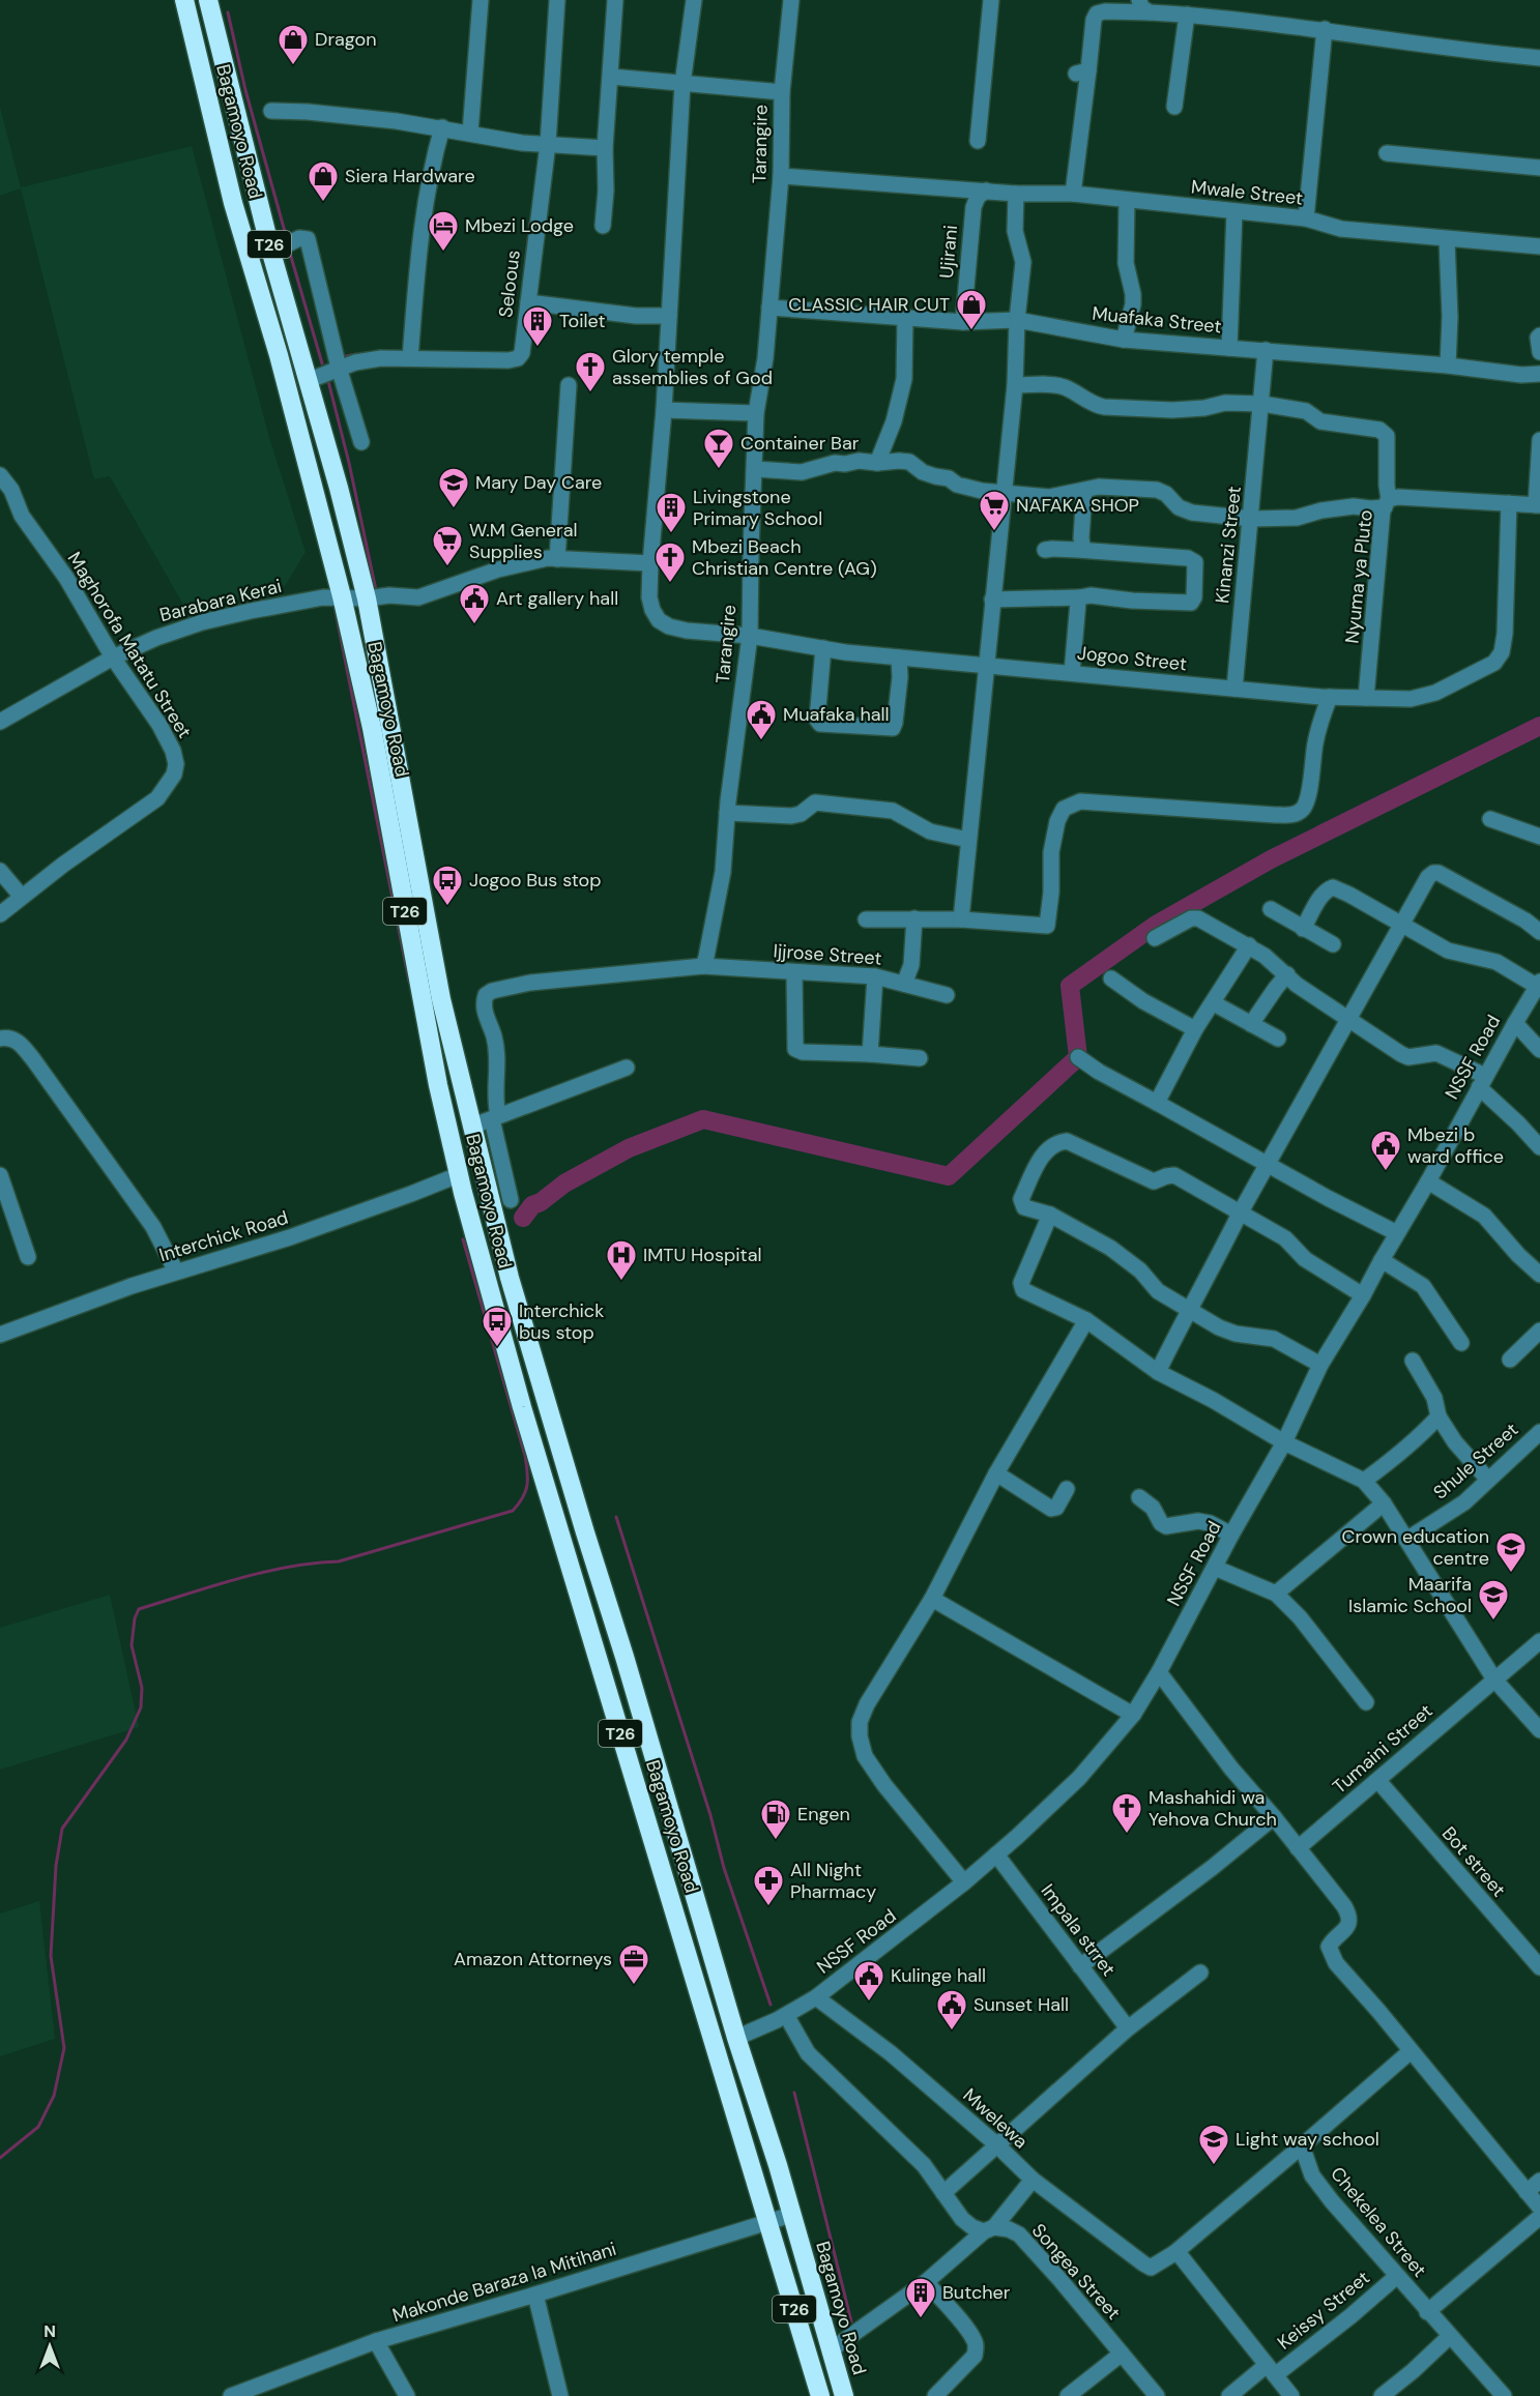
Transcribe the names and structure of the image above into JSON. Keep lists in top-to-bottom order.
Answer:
{
  "streets": {
    "highway": ["Bagamoyo Road", "T26"],
    "street": [
      "Tarangire",
      "Mwale Street",
      "Ujirani",
      "Seloous",
      "Muafaka Street",
      "Kinanzi Street",
      "Nyuma ya Pluto",
      "Barabara Kerai",
      "Maghorofa Matatu Street",
      "Jogoo Street",
      "Ijjrose Street",
      "NSSF Road",
      "Interchick Road",
      "Shule Street",
      "Tumaini Street",
      "Bot street",
      "Impala strret",
      "Mwelewa",
      "Chekelea Street",
      "Songea Street",
      "Makonde Baraza la Mitihani",
      "Keissy Street"
    ]
  },
  "crossings": [
    ["Bagamoyo Road", "Seloous"],
    ["Bagamoyo Road", "Barabara Kerai"],
    ["Bagamoyo Road", "NSSF Road"],
    ["Bagamoyo Road", "Interchick Road"],
    ["Bagamoyo Road", "Makonde Baraza la Mitihani"],
    ["Tarangire", "Mwale Street"],
    ["Tarangire", "Muafaka Street"],
    ["Tarangire", "Jogoo Street"],
    ["Tarangire", "Ijjrose Street"],
    ["Mwale Street", "Ujirani"],
    ["Ujirani", "Muafaka Street"],
    ["Muafaka Street", "Kinanzi Street"],
    ["Kinanzi Street", "Jogoo Street"],
    ["Nyuma ya Pluto", "Jogoo Street"],
    ["Barabara Kerai", "Maghorofa Matatu Street"],
    ["Barabara Kerai", "Jogoo Street"],
    ["NSSF Road", "Impala strret"],
    ["NSSF Road", "Mwelewa"],
    ["NSSF Road", "Songea Street"],
    ["Tumaini Street", "Bot street"],
    ["Chekelea Street", "Keissy Street"]
  ],
  "places": {
    "shop": ["Dragon", "Siera Hardware", "CLASSIC HAIR CUT"],
    "hotel": ["Mbezi Lodge"],
    "building": ["Toilet", "Livingstone Primary School", "Butcher"],
    "church": ["Glory temple assemblies of God", "Mbezi Beach Christian Centre (AG)", "Mashahidi wa Yehova Church"],
    "bar": ["Container Bar"],
    "school or university": [
      "Mary Day Care",
      "Crown education centre",
      "Maarifa Islamic School",
      "Light way school"
    ],
    "supermarket": ["NAFAKA SHOP", "W.M General Supplies"],
    "public building": [
      "Art gallery hall",
      "Muafaka hall",
      "Mbezi b ward office",
      "Kulinge hall",
      "Sunset Hall"
    ],
    "bus stop": ["Jogoo Bus stop", "Interchick bus stop"],
    "hospital": ["IMTU Hospital"],
    "fuel station": ["Engen"],
    "pharmacy": ["All Night Pharmacy"],
    "office": ["Amazon Attorneys"]
  },
  "north": "top"
}
